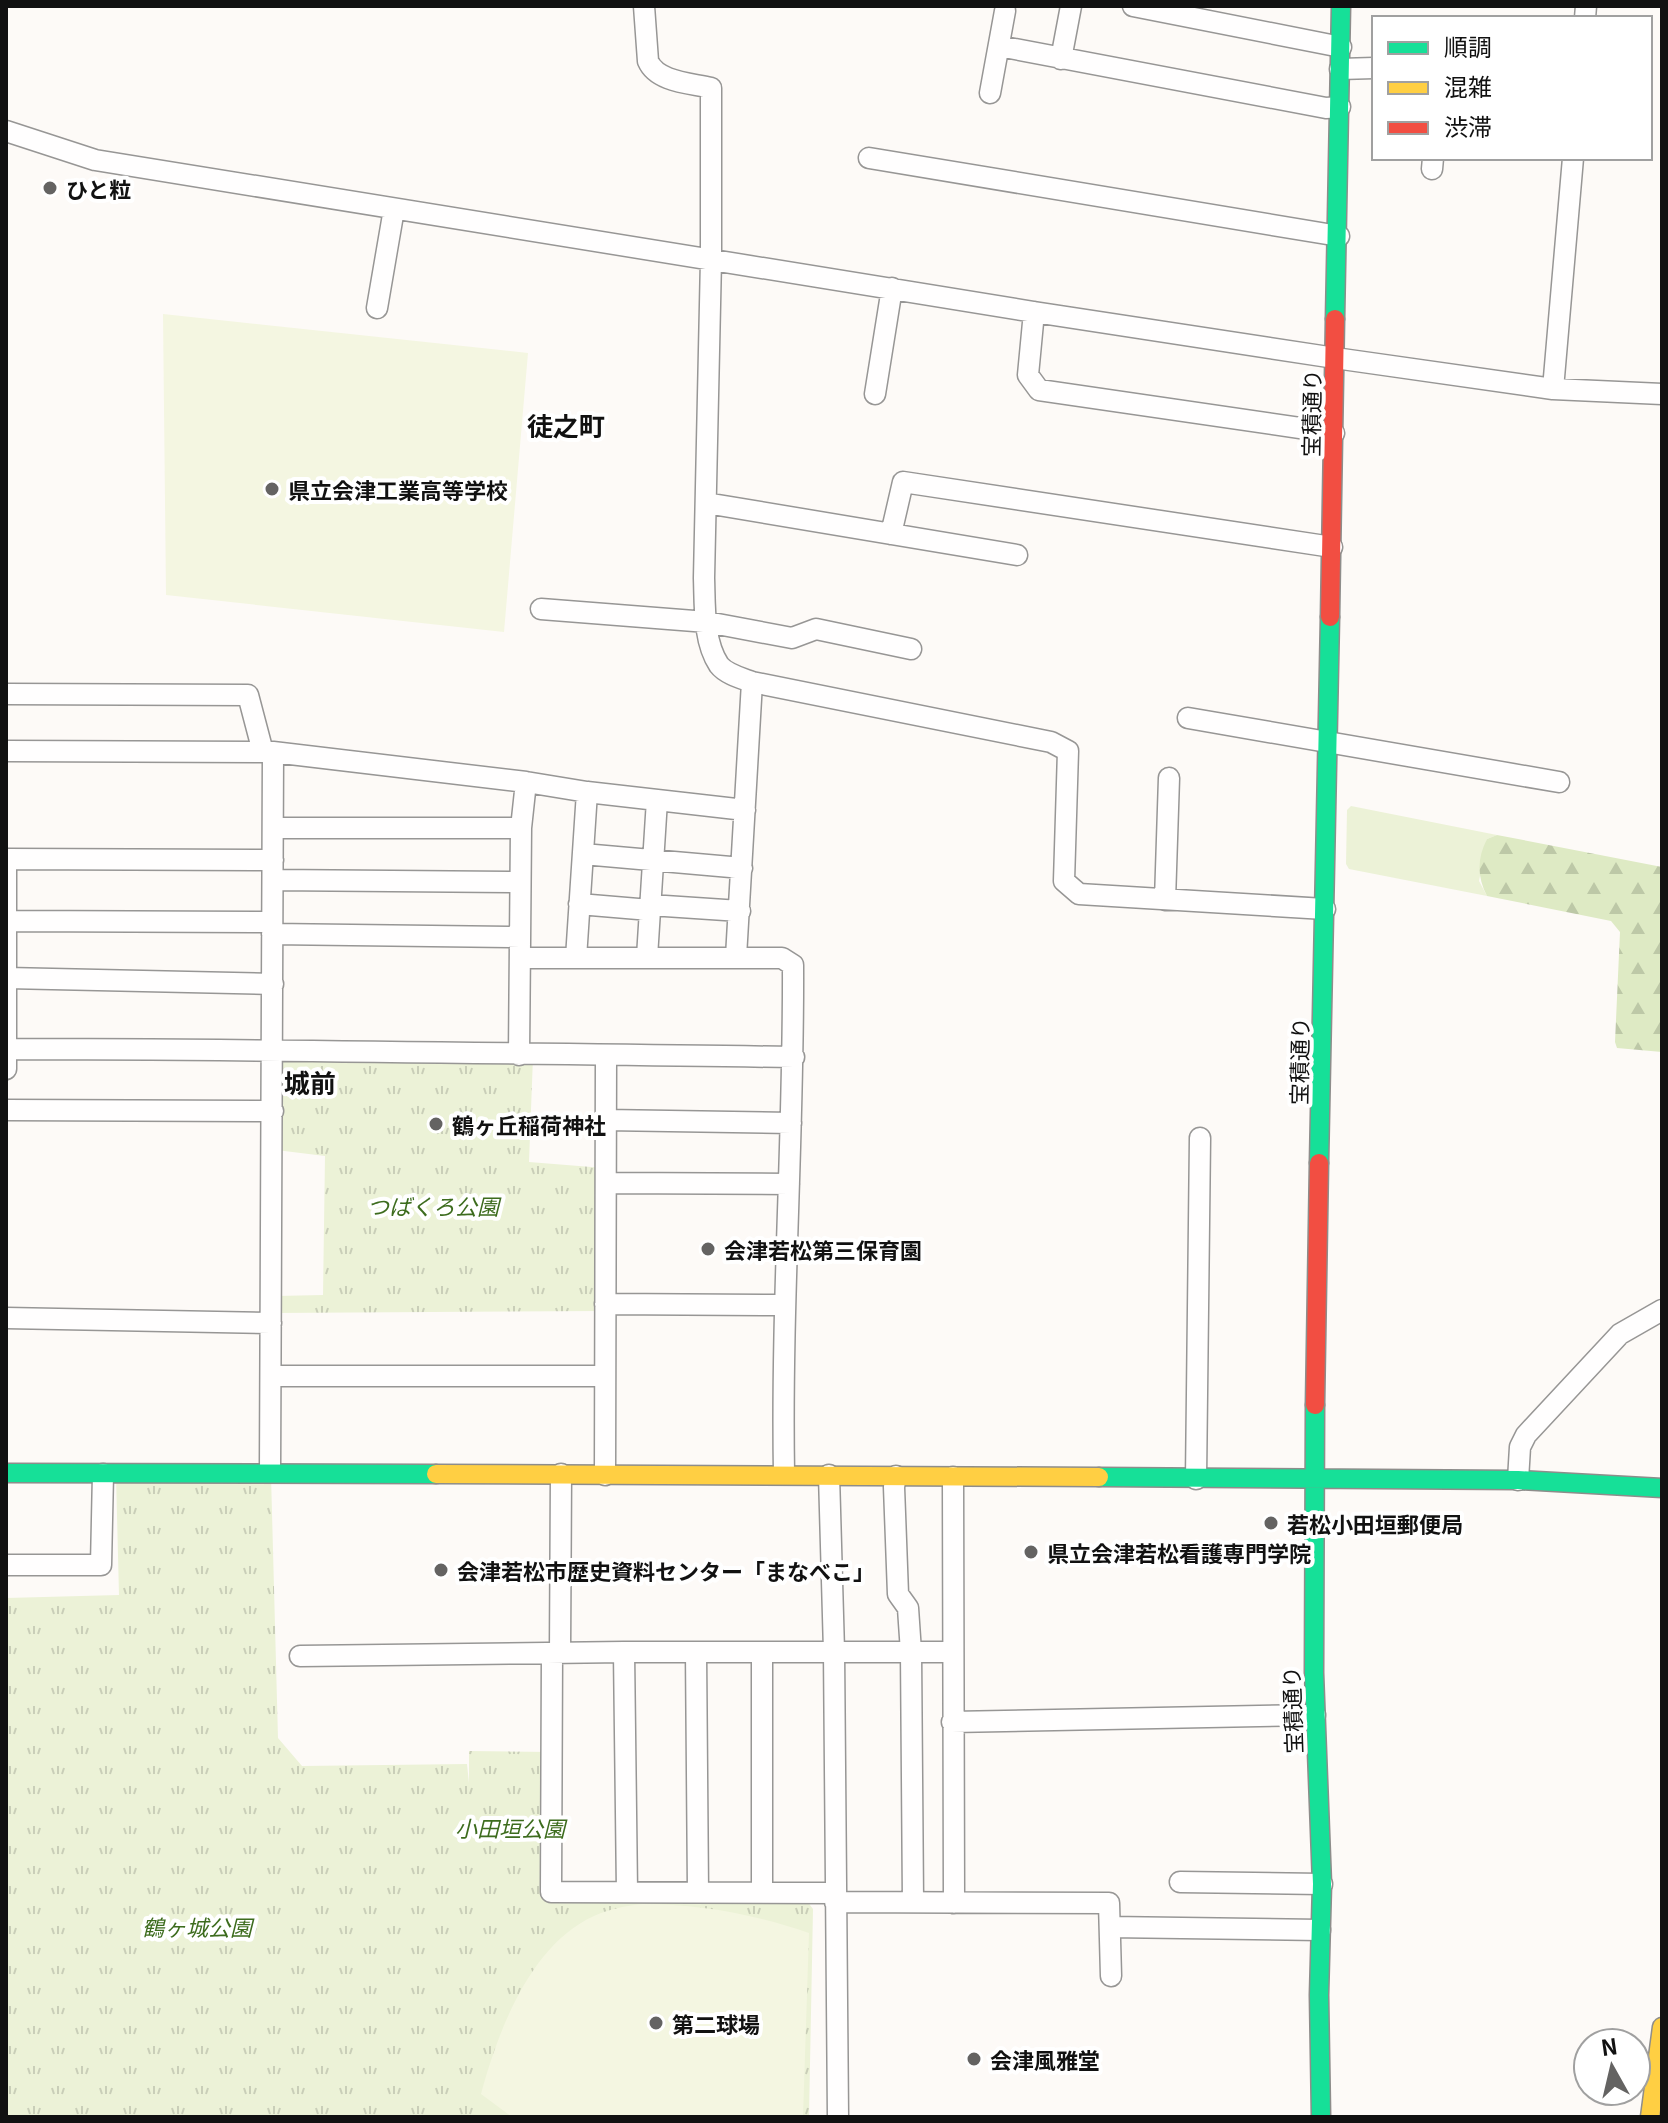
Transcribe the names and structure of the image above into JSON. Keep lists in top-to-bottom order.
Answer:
{
  "streets": {
    "street": ["宝積通り"]
  },
  "districts": ["徒之町", "城前"],
  "parks": ["つばくろ公園", "小田垣公園", "鶴ヶ城公園"],
  "places": [
    "ひと粒",
    "県立会津工業高等学校",
    "鶴ヶ丘稲荷神社",
    "会津若松第三保育園",
    "若松小田垣郵便局",
    "県立会津若松看護専門学院",
    "会津若松市歴史資料センター「まなべこ」",
    "第二球場",
    "会津風雅堂"
  ],
  "legend": ["順調", "混雑", "渋滞"],
  "north": "top"
}
